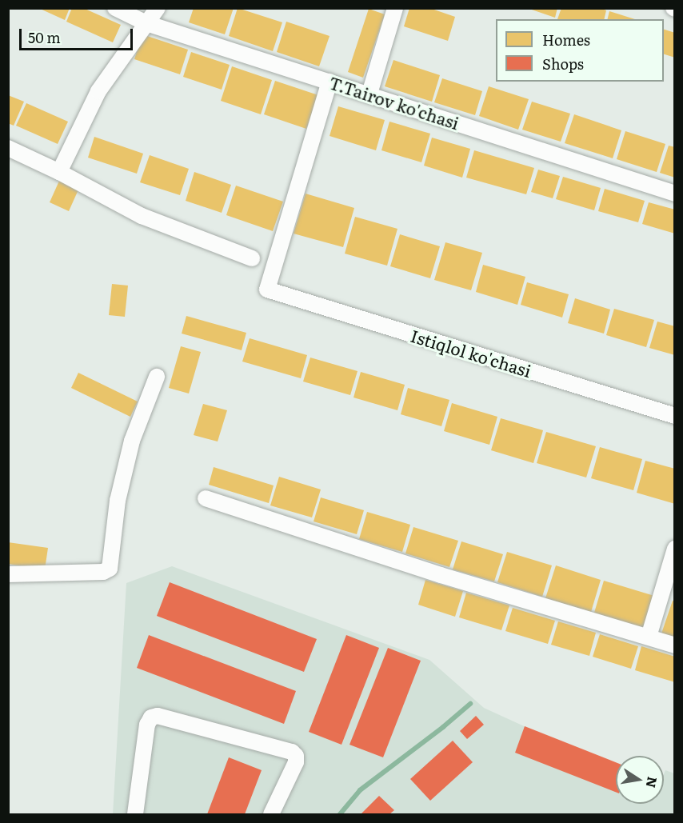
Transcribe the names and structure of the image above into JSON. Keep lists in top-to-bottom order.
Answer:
{
  "streets": {
    "street": ["T.Tairov ko'chasi", "Istiqlol ko'chasi"]
  },
  "crossings": [
    ["T.Tairov ko'chasi", "Istiqlol ko'chasi"]
  ],
  "legend": ["Homes", "Shops"],
  "scale_bar": "50 m",
  "north": "right"
}
